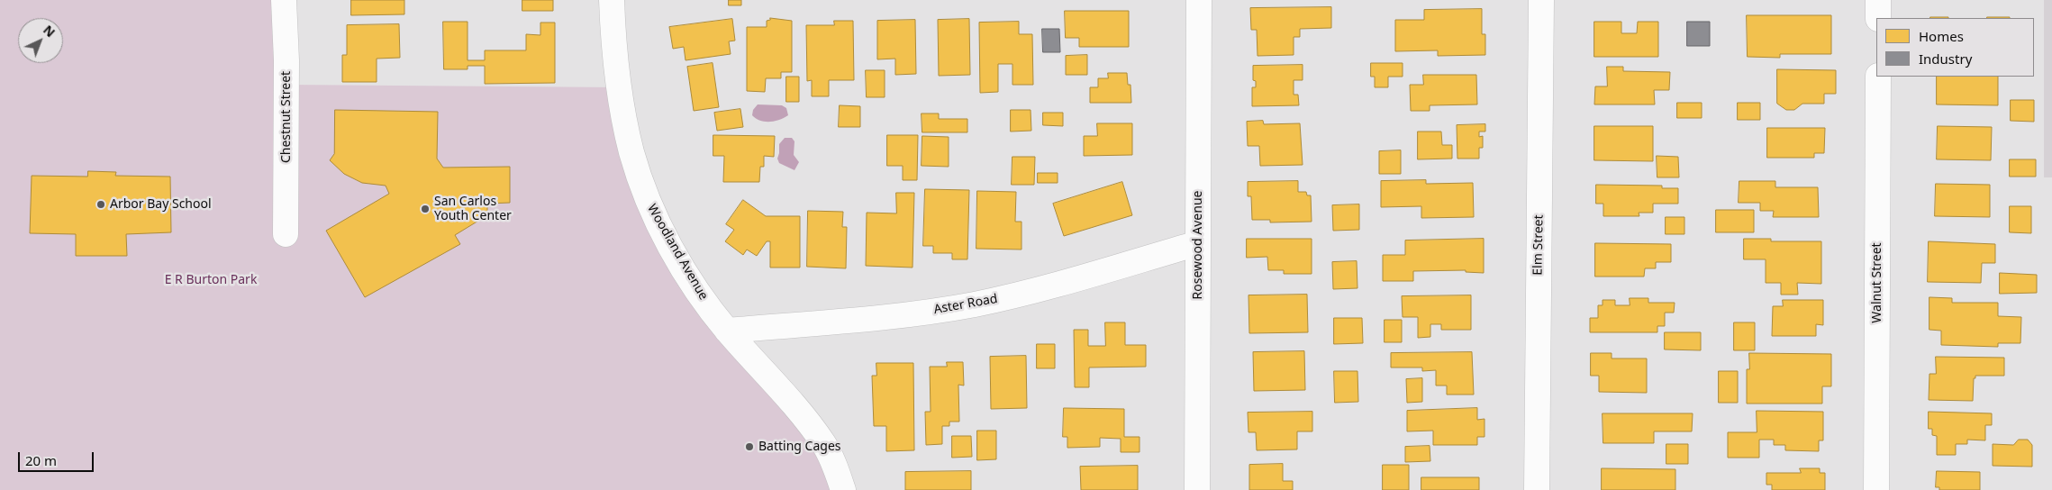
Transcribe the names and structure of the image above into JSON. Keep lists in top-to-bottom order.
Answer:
{
  "streets": {
    "street": [
      "Chestnut Street",
      "Rosewood Avenue",
      "Elm Street",
      "Woodland Avenue",
      "Walnut Street",
      "Aster Road"
    ]
  },
  "crossings": [
    ["Rosewood Avenue", "Aster Road"],
    ["Woodland Avenue", "Aster Road"]
  ],
  "parks": ["E R Burton Park"],
  "places": ["Arbor Bay School", "San Carlos Youth Center", "Batting Cages"],
  "legend": ["Homes", "Industry"],
  "scale_bar": "20 m",
  "north": "top right"
}
